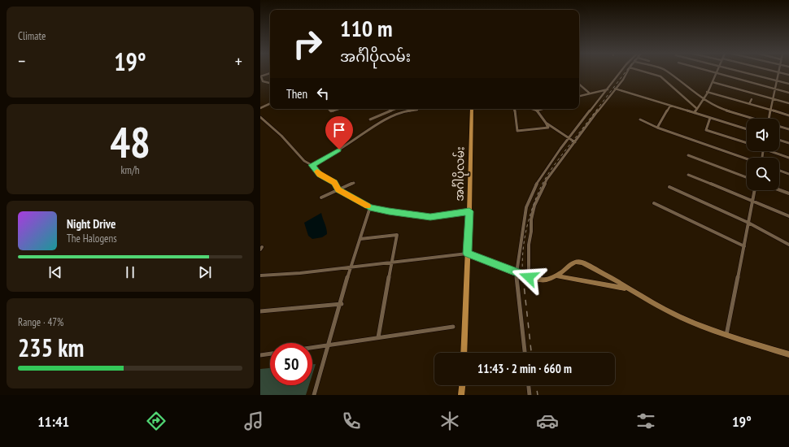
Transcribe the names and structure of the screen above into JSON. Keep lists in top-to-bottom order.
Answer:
{
  "streets": {
    "main road": ["အင်္ဂါပိုလမ်း"]
  },
  "page": {
    "tile": [
      "Climate",
      ["48", "km/h"],
      ["Range · 47%", "235 km"]
    ],
    "turn": ["110 m", "အင်္ဂါပိုလမ်း"],
    "heat": ["−", "19°", "+"],
    "then": "Then",
    "song": ["Night Drive", "The Halogens"],
    "limit": "50",
    "trip": "11:43 · 2 min · 660 m",
    "tabs": ["11:41", "19°"]
  }
}
